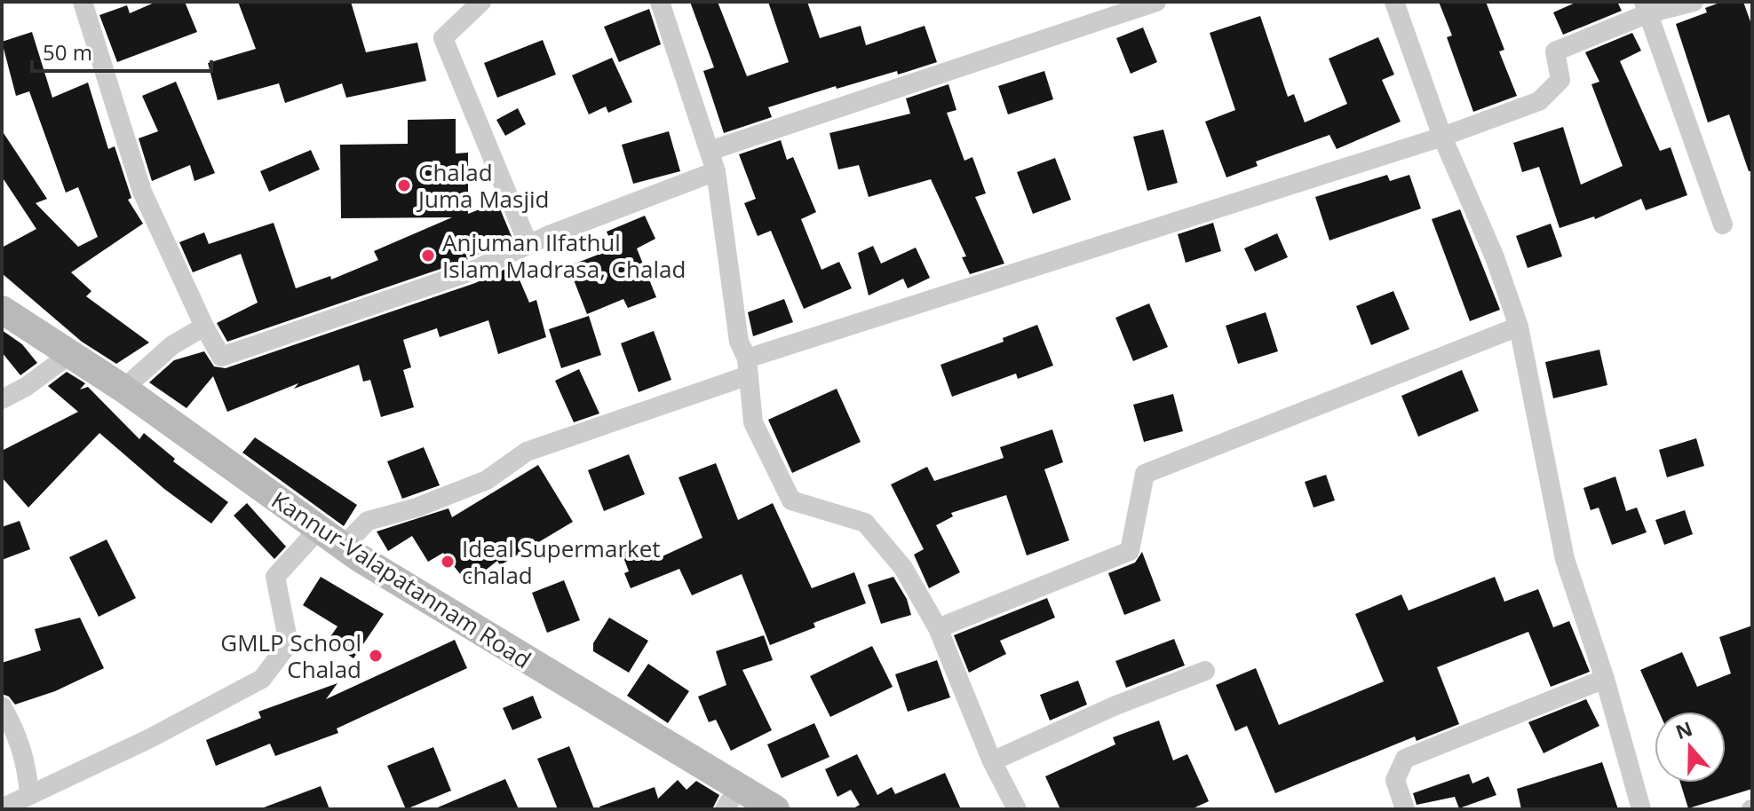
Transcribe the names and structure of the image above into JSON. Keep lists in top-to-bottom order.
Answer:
{
  "streets": {
    "main road": ["Kannur-Valapatannam Road"]
  },
  "places": [
    "Chalad Juma Masjid",
    "Anjuman Ilfathul Islam Madrasa, Chalad",
    "Ideal Supermarket chalad",
    "GMLP School Chalad"
  ],
  "scale_bar": "50 m",
  "north": "top"
}
